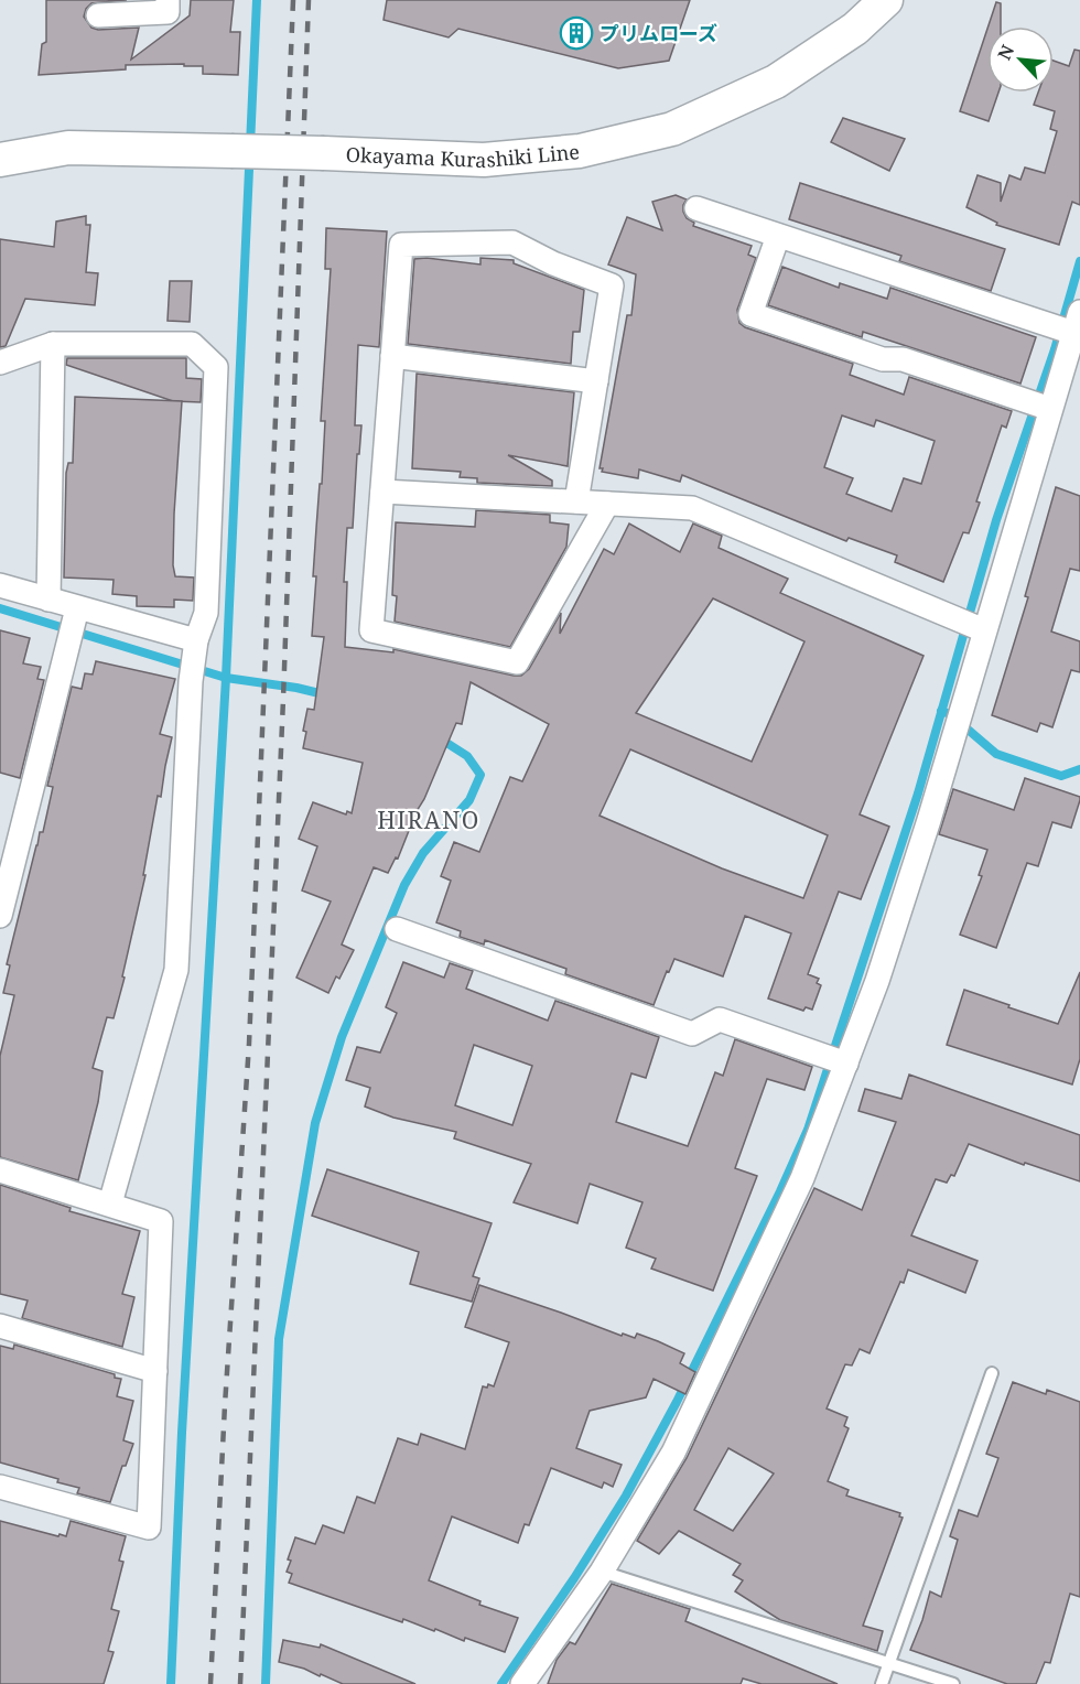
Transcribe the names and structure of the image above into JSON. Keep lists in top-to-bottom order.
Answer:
{
  "streets": {
    "main road": ["Okayama Kurashiki Line"]
  },
  "districts": ["HIRANO"],
  "places": {
    "building": ["プリムローズ"]
  },
  "north": "top left"
}
